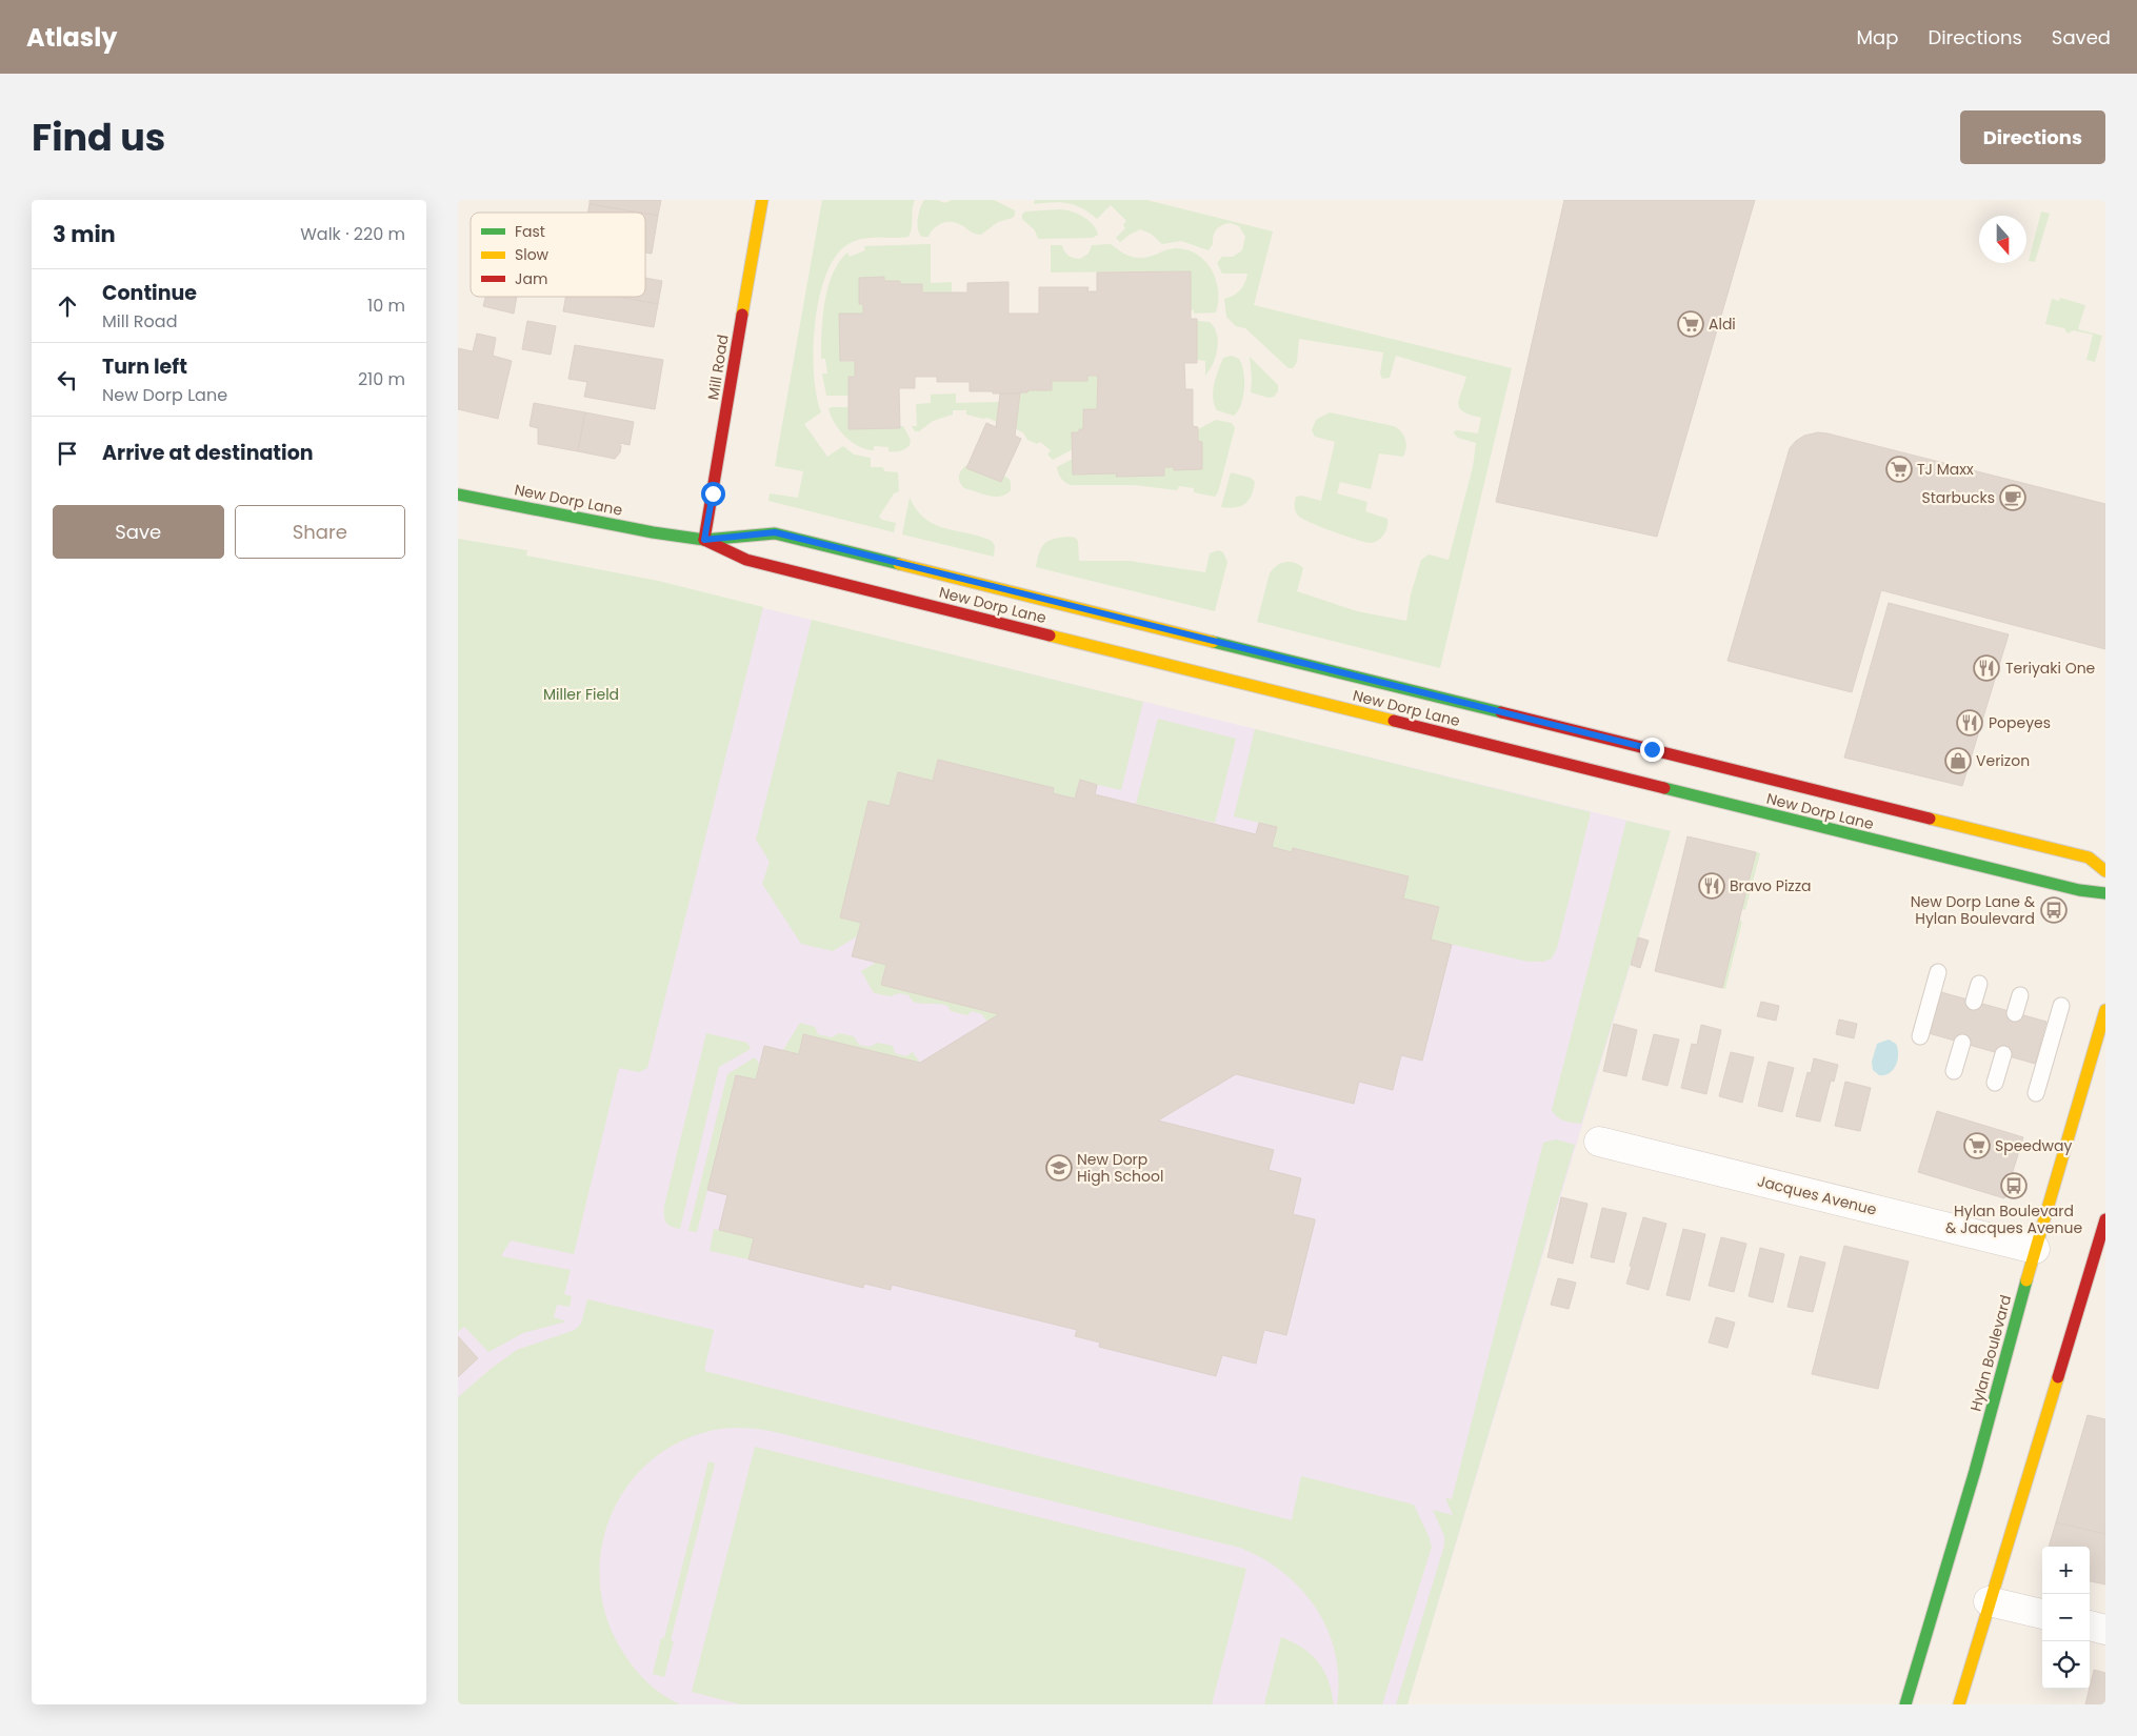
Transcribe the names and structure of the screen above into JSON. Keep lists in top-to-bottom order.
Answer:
{
  "streets": {
    "street": [
      "Mill Road",
      "New Dorp Lane",
      "Jacques Avenue",
      "Hylan Boulevard"
    ]
  },
  "crossings": [
    ["Mill Road", "New Dorp Lane"],
    ["Jacques Avenue", "Hylan Boulevard"]
  ],
  "parks": ["Miller Field"],
  "places": {
    "supermarket": ["Aldi", "TJ Maxx", "Speedway"],
    "cafe": ["Starbucks"],
    "restaurant": ["Teriyaki One", "Popeyes", "Bravo Pizza"],
    "shop": ["Verizon"],
    "bus stop": ["New Dorp Lane & Hylan Boulevard", "Hylan Boulevard & Jacques Avenue"],
    "school or university": ["New Dorp High School"]
  },
  "legend": ["Fast", "Slow", "Jam"],
  "north": "bottom",
  "page": {
    "header": "Atlasly",
    "nav": ["Map", "Directions", "Saved"],
    "title": "Find us",
    "buttons": [
      "Directions",
      ["Save", "Share"]
    ],
    "heading": ["3 min", "Walk · 220 m"],
    "list": [
      ["Continue", "Mill Road", "10 m"],
      ["Turn left", "New Dorp Lane", "210 m"],
      "Arrive at destination"
    ],
    "map_buttons": ["+", "−"]
  }
}
